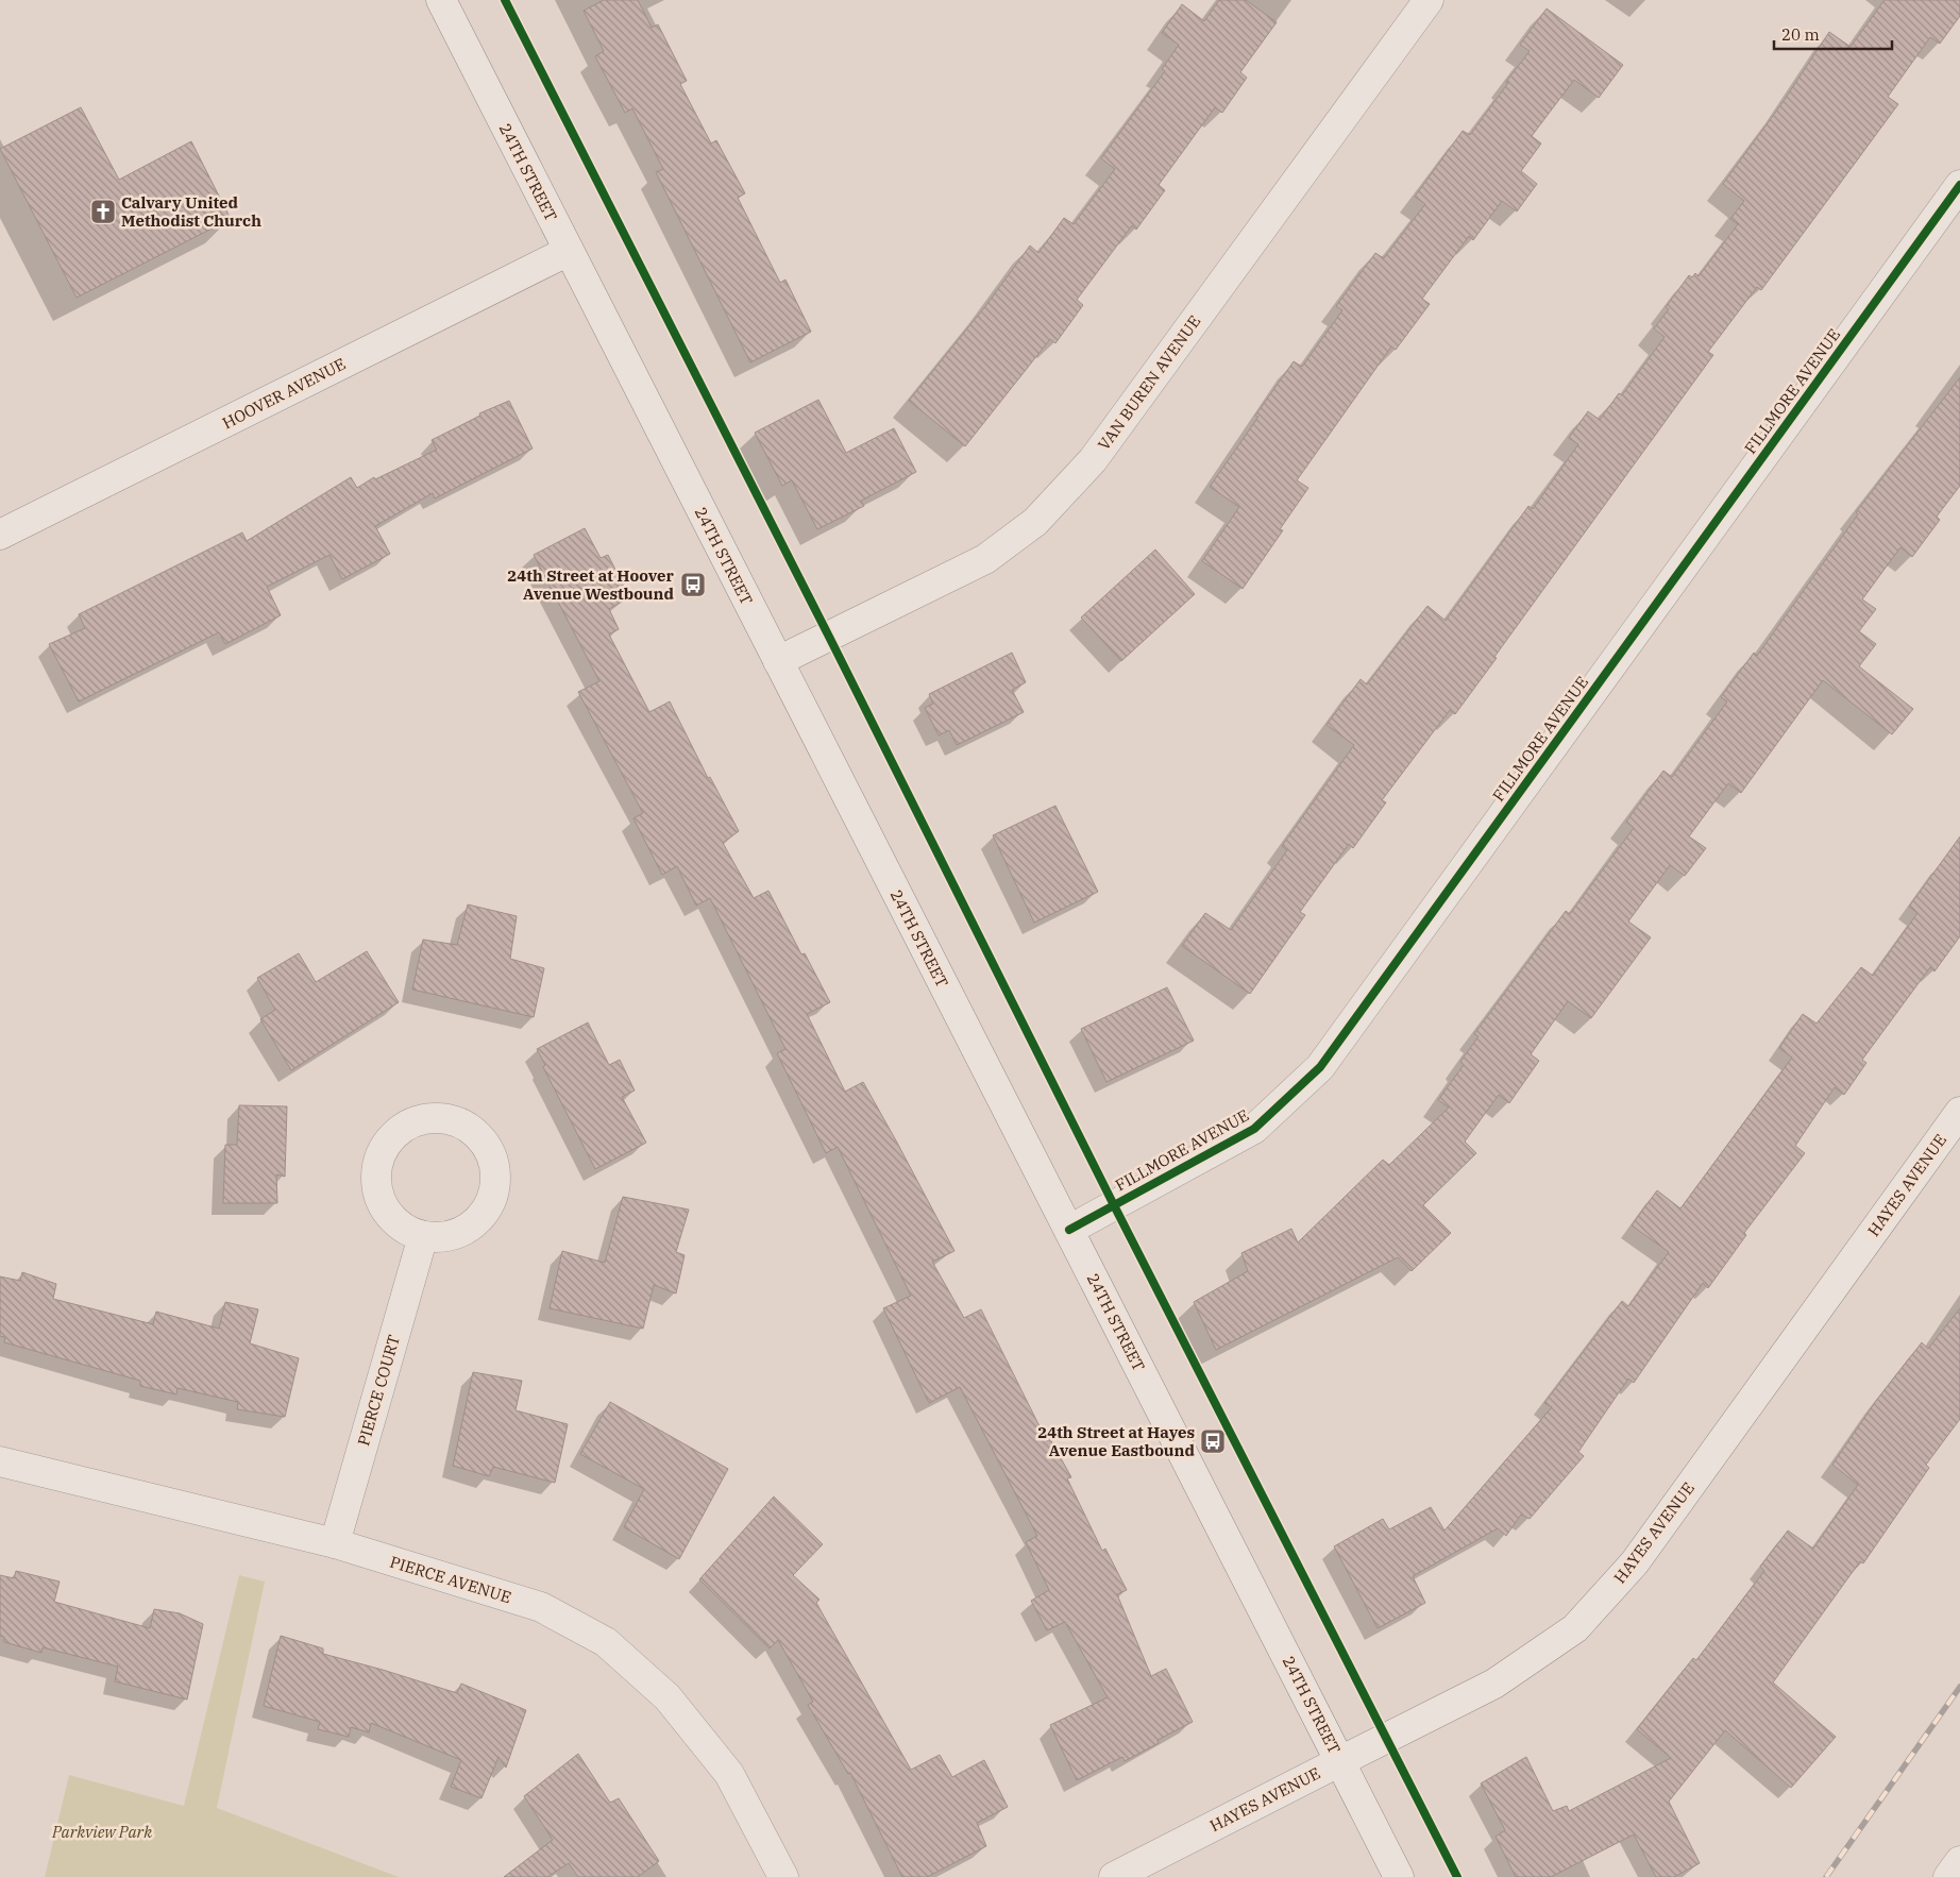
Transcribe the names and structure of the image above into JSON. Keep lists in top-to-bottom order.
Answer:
{
  "streets": {
    "street": [
      "24TH STREET",
      "VAN BUREN AVENUE",
      "FILLMORE AVENUE",
      "HOOVER AVENUE",
      "HAYES AVENUE",
      "PIERCE COURT",
      "PIERCE AVENUE"
    ]
  },
  "crossings": [
    ["24TH STREET", "VAN BUREN AVENUE"],
    ["24TH STREET", "FILLMORE AVENUE"],
    ["24TH STREET", "HOOVER AVENUE"],
    ["24TH STREET", "HAYES AVENUE"],
    ["PIERCE COURT", "PIERCE AVENUE"]
  ],
  "parks": ["Parkview Park"],
  "places": {
    "church": ["Calvary United Methodist Church"],
    "bus stop": ["24th Street at Hoover Avenue Westbound", "24th Street at Hayes Avenue Eastbound"]
  },
  "scale_bar": "20 m"
}
